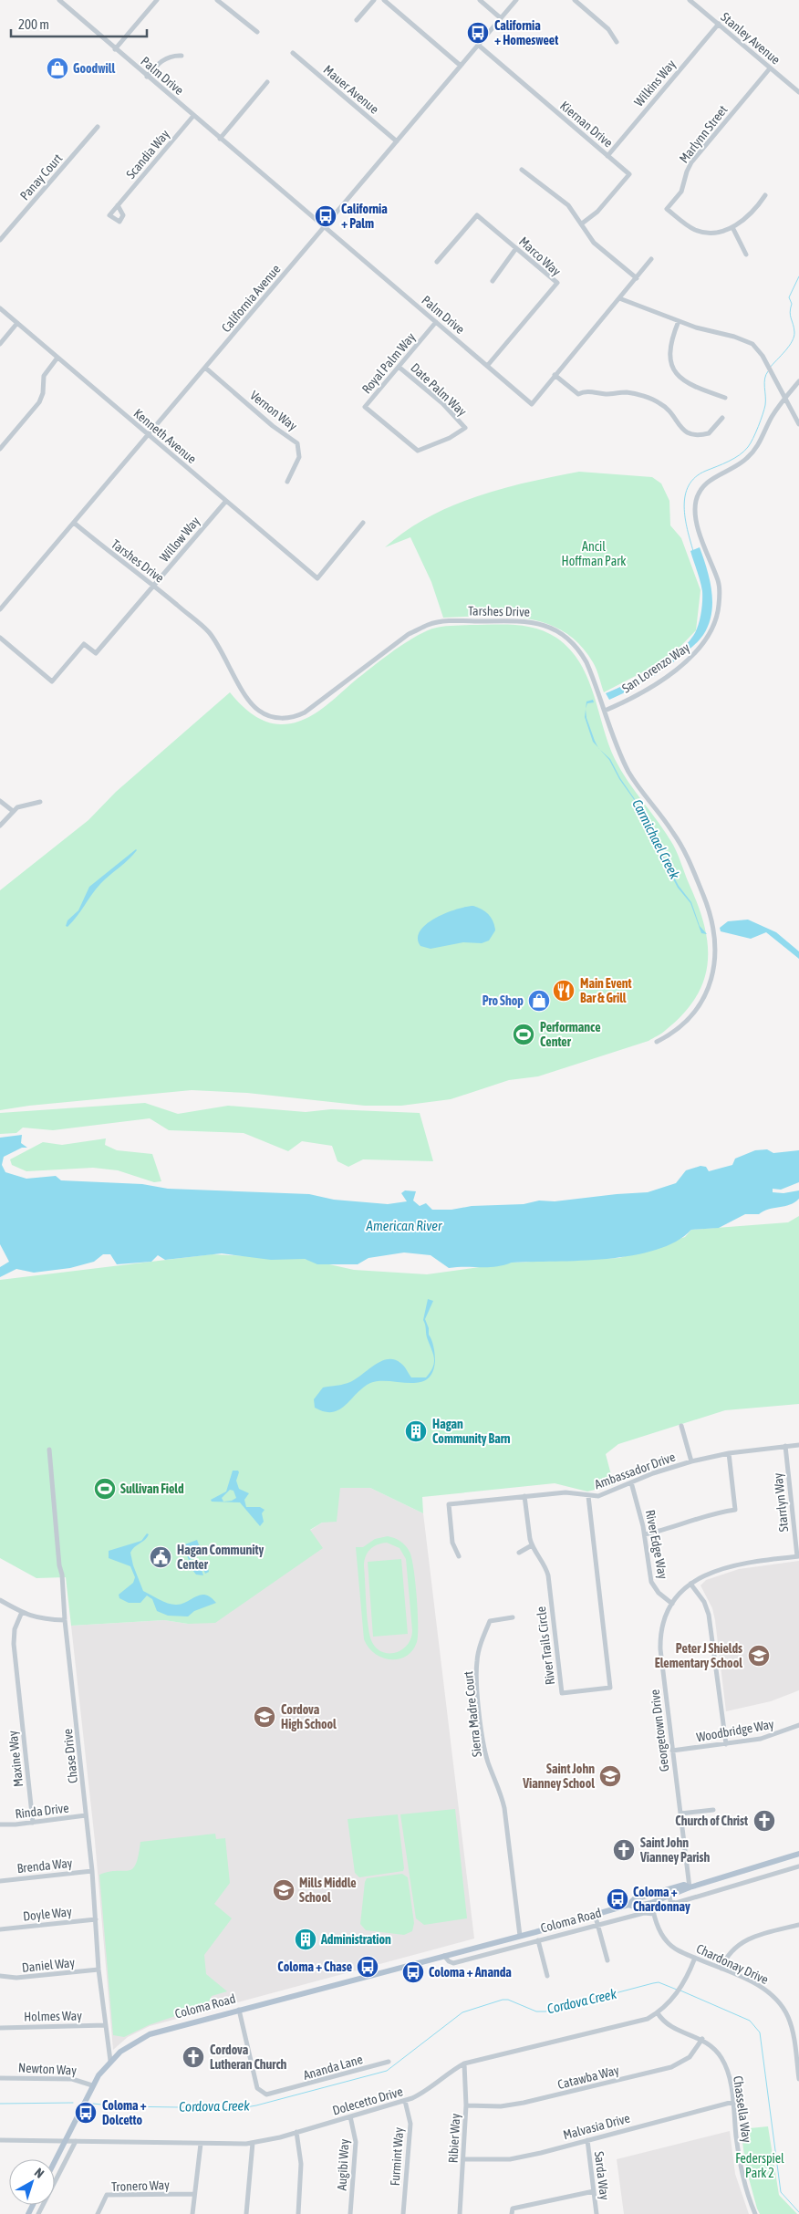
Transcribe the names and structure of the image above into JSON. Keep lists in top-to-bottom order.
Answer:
{
  "streets": {
    "main road": ["Coloma Road"],
    "street": [
      "Stanley Avenue",
      "Palm Drive",
      "Wilkins Way",
      "Mauer Avenue",
      "Kiernan Drive",
      "Marlynn Street",
      "Scandia Way",
      "Panay Court",
      "Marco Way",
      "California Avenue",
      "Royal Palm Way",
      "Date Palm Way",
      "Vernon Way",
      "Kenneth Avenue",
      "Willow Way",
      "Tarshes Drive",
      "San Lorenzo Way",
      "Ambassador Drive",
      "Starrlyn Way",
      "River Edge Way",
      "River Trails Circle",
      "Sierra Madre Court",
      "Georgetown Drive",
      "Woodbridge Way",
      "Chase Drive",
      "Maxine Way",
      "Rinda Drive",
      "Brenda Way",
      "Doyle Way",
      "Chardonay Drive",
      "Daniel Way",
      "Holmes Way",
      "Ananda Lane",
      "Newton Way",
      "Catawba Way",
      "Dolecetto Drive",
      "Chassella Way",
      "Malvasia Drive",
      "Ribier Way",
      "Furmint Way",
      "Augibi Way",
      "Sarda Way",
      "Tronero Way"
    ]
  },
  "crossings": [
    ["Stanley Avenue", "Wilkins Way"],
    ["Stanley Avenue", "Marlynn Street"],
    ["Palm Drive", "Scandia Way"],
    ["Palm Drive", "Marco Way"],
    ["Palm Drive", "California Avenue"],
    ["Palm Drive", "Royal Palm Way"],
    ["Wilkins Way", "Kiernan Drive"],
    ["Mauer Avenue", "California Avenue"],
    ["Kiernan Drive", "California Avenue"],
    ["California Avenue", "Vernon Way"],
    ["California Avenue", "Kenneth Avenue"],
    ["California Avenue", "Tarshes Drive"],
    ["Royal Palm Way", "Date Palm Way"],
    ["Kenneth Avenue", "Willow Way"],
    ["Willow Way", "Tarshes Drive"],
    ["Tarshes Drive", "San Lorenzo Way"],
    ["Ambassador Drive", "Starrlyn Way"],
    ["Ambassador Drive", "River Edge Way"],
    ["Ambassador Drive", "River Trails Circle"],
    ["Starrlyn Way", "Georgetown Drive"],
    ["River Edge Way", "Georgetown Drive"],
    ["Sierra Madre Court", "Coloma Road"],
    ["Georgetown Drive", "Woodbridge Way"],
    ["Georgetown Drive", "Coloma Road"],
    ["Chase Drive", "Rinda Drive"],
    ["Chase Drive", "Brenda Way"],
    ["Chase Drive", "Doyle Way"],
    ["Chase Drive", "Coloma Road"],
    ["Chase Drive", "Daniel Way"],
    ["Chase Drive", "Holmes Way"],
    ["Maxine Way", "Rinda Drive"],
    ["Coloma Road", "Chardonay Drive"],
    ["Coloma Road", "Ananda Lane"],
    ["Coloma Road", "Newton Way"],
    ["Coloma Road", "Dolecetto Drive"],
    ["Chardonay Drive", "Dolecetto Drive"],
    ["Catawba Way", "Chassella Way"],
    ["Catawba Way", "Ribier Way"],
    ["Dolecetto Drive", "Chassella Way"],
    ["Dolecetto Drive", "Ribier Way"],
    ["Dolecetto Drive", "Furmint Way"],
    ["Dolecetto Drive", "Augibi Way"],
    ["Chassella Way", "Malvasia Drive"],
    ["Malvasia Drive", "Ribier Way"],
    ["Malvasia Drive", "Sarda Way"]
  ],
  "water": ["Carmichael Creek", "American River", "Cordova Creek"],
  "parks": ["Ancil Hoffman Park", "Federspiel Park 2"],
  "places": {
    "bus stop": [
      "California + Homesweet",
      "California + Palm",
      "Coloma + Chardonnay",
      "Coloma + Chase",
      "Coloma + Ananda",
      "Coloma + Dolcetto"
    ],
    "shop": ["Goodwill", "Pro Shop"],
    "restaurant": ["Main Event Bar & Grill"],
    "sports": ["Performance Center", "Sullivan Field"],
    "building": ["Hagan Community Barn", "Administration"],
    "public building": ["Hagan Community Center"],
    "school or university": [
      "Peter J Shields Elementary School",
      "Cordova High School",
      "Saint John Vianney School",
      "Mills Middle School"
    ],
    "church": ["Church of Christ", "Saint John Vianney Parish", "Cordova Lutheran Church"]
  },
  "scale_bar": "200 m",
  "north": "top right"
}
